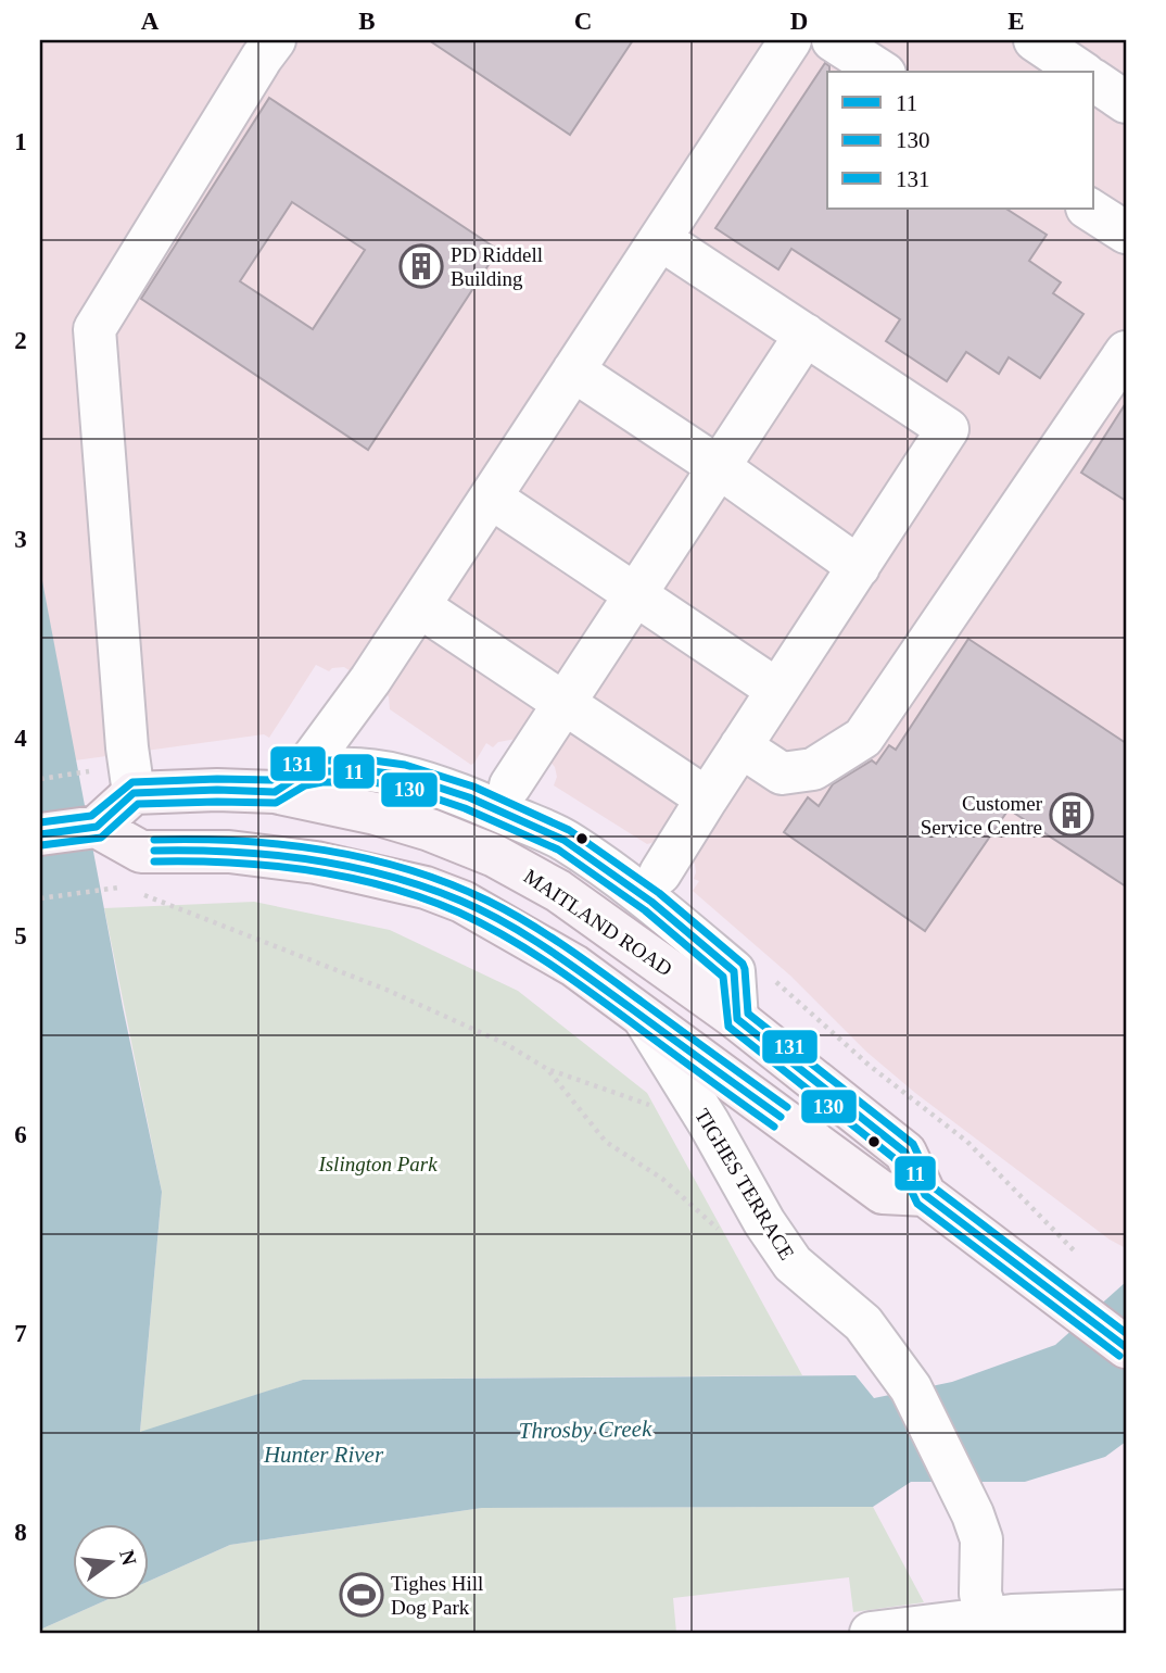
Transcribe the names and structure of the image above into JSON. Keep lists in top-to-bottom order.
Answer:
{
  "streets": {
    "main road": ["MAITLAND ROAD"],
    "street": ["TIGHES TERRACE"]
  },
  "water": ["Throsby Creek", "Hunter River"],
  "parks": ["Islington Park"],
  "places": {
    "building": ["PD Riddell Building", "Customer Service Centre"],
    "sports": ["Tighes Hill Dog Park"]
  },
  "lines": ["transit line 131", "transit line 11", "transit line 130"],
  "legend": ["11", "130", "131"],
  "north": "right",
  "grid": {
    "columns": [
      "A",
      "B",
      "C",
      "D",
      "E"
    ],
    "rows": [
      "1",
      "2",
      "3",
      "4",
      "5",
      "6",
      "7",
      "8"
    ]
  }
}
